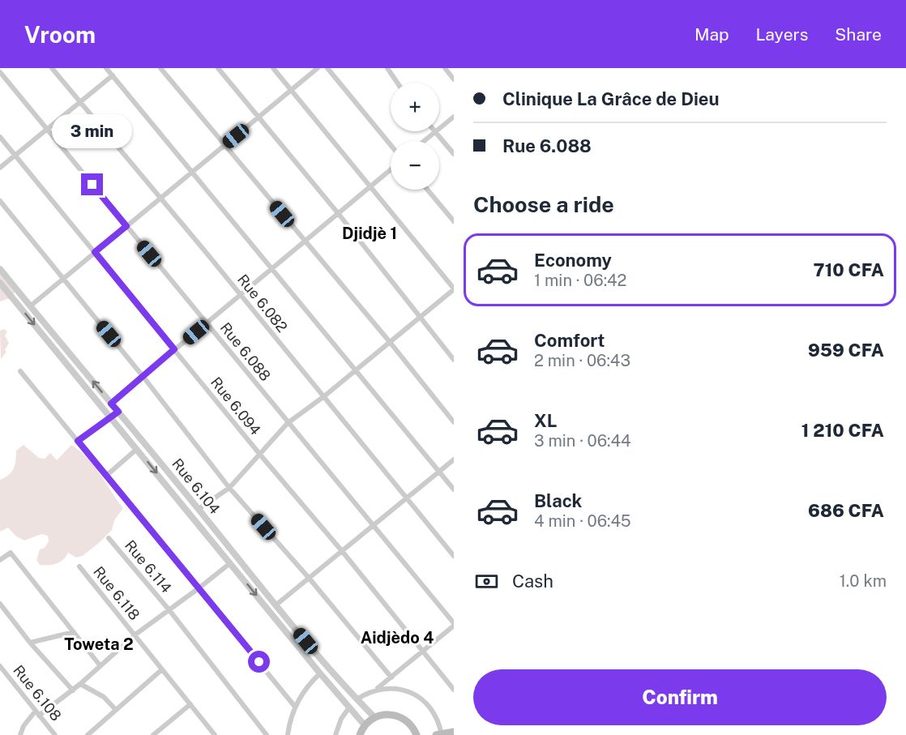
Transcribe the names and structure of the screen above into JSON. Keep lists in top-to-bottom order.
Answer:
{
  "streets": {
    "street": [
      "Rue 6.082",
      "Rue 6.088",
      "Rue 6.094",
      "Rue 6.104",
      "Rue 6.114",
      "Rue 6.118",
      "Rue 6.108"
    ]
  },
  "districts": ["Djidjè 1", "Aidjèdo 4", "Toweta 2"],
  "page": {
    "header": "Vroom",
    "nav": ["Map", "Layers", "Share"],
    "banner": ["Clinique La Grâce de Dieu", "Rue 6.088"],
    "map_buttons": ["+", "−"],
    "bubble": "3 min",
    "heading": "Choose a ride",
    "list": [
      {
        "name": "Economy",
        "note": "1 min · 06:42",
        "value": "710 CFA"
      },
      {
        "name": "Comfort",
        "note": "2 min · 06:43",
        "value": "959 CFA"
      },
      {
        "name": "XL",
        "note": "3 min · 06:44",
        "value": "1 210 CFA"
      },
      {
        "name": "Black",
        "note": "4 min · 06:45",
        "value": "686 CFA"
      }
    ],
    "pay": ["Cash", "1.0 km"],
    "buttons": "Confirm"
  }
}
